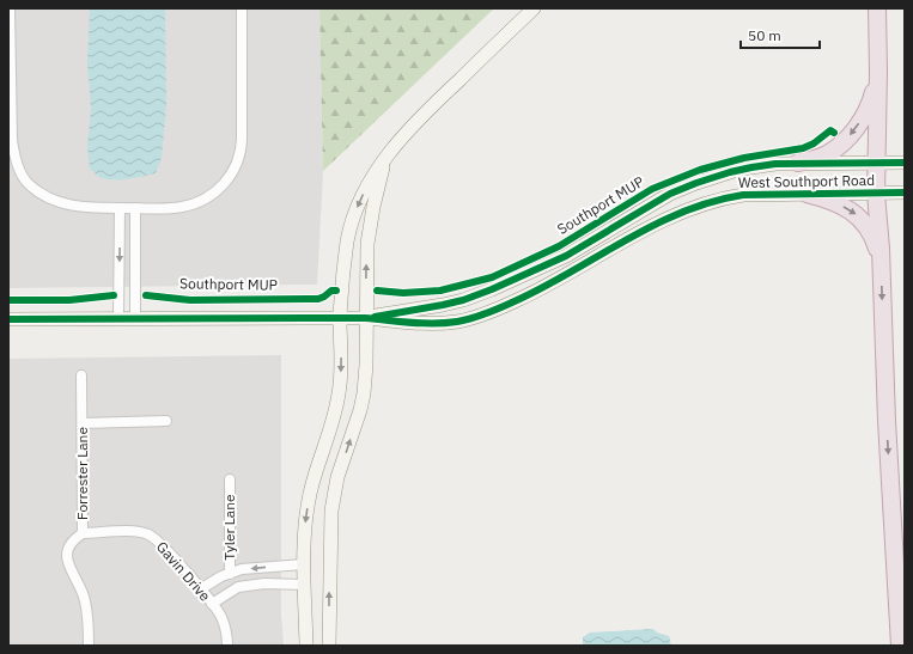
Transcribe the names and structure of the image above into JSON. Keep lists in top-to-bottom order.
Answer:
{
  "streets": {
    "main road": ["West Southport Road"],
    "street": ["Forrester Lane", "Tyler Lane", "Gavin Drive"],
    "cycle path": ["Southport MUP"]
  },
  "crossings": [
    ["Forrester Lane", "Gavin Drive"]
  ],
  "scale_bar": "50 m"
}
